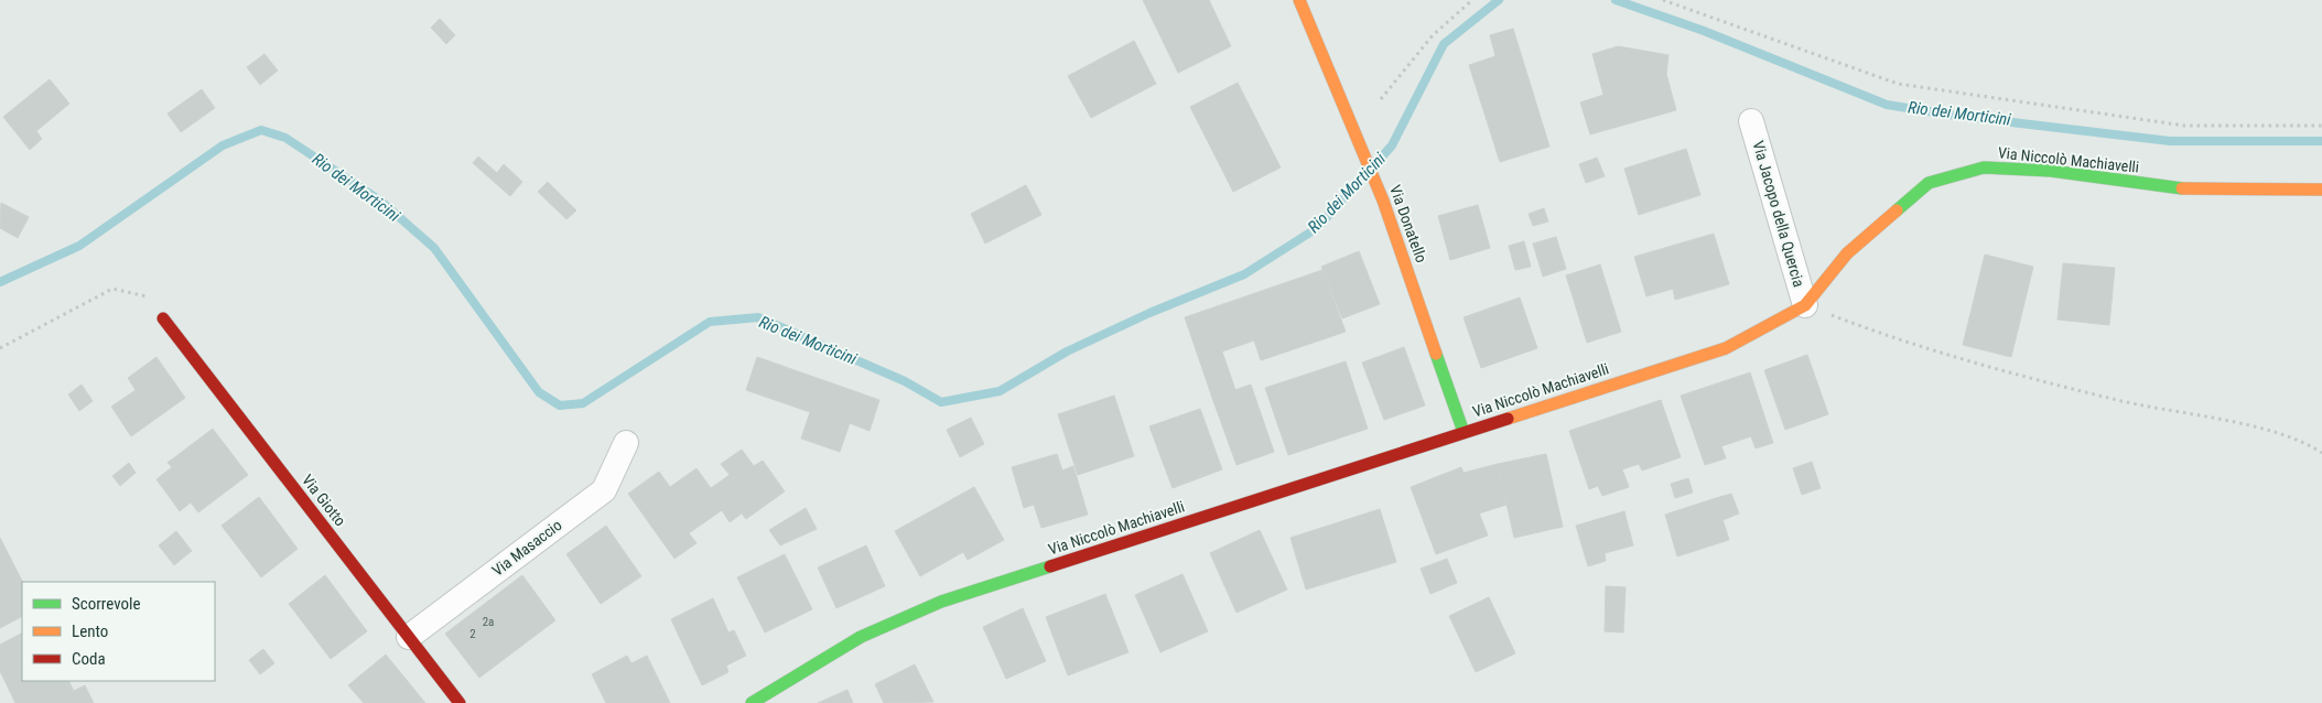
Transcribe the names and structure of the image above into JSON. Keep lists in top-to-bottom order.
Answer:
{
  "streets": {
    "street": [
      "Via Niccolò Machiavelli",
      "Via Jacopo della Quercia",
      "Via Donatello",
      "Via Giotto",
      "Via Masaccio"
    ]
  },
  "crossings": [
    ["Via Niccolò Machiavelli", "Via Jacopo della Quercia"],
    ["Via Niccolò Machiavelli", "Via Donatello"],
    ["Via Giotto", "Via Masaccio"]
  ],
  "water": ["Rio dei Morticini"],
  "house_numbers": ["2a", "2"],
  "legend": ["Scorrevole", "Lento", "Coda"]
}
